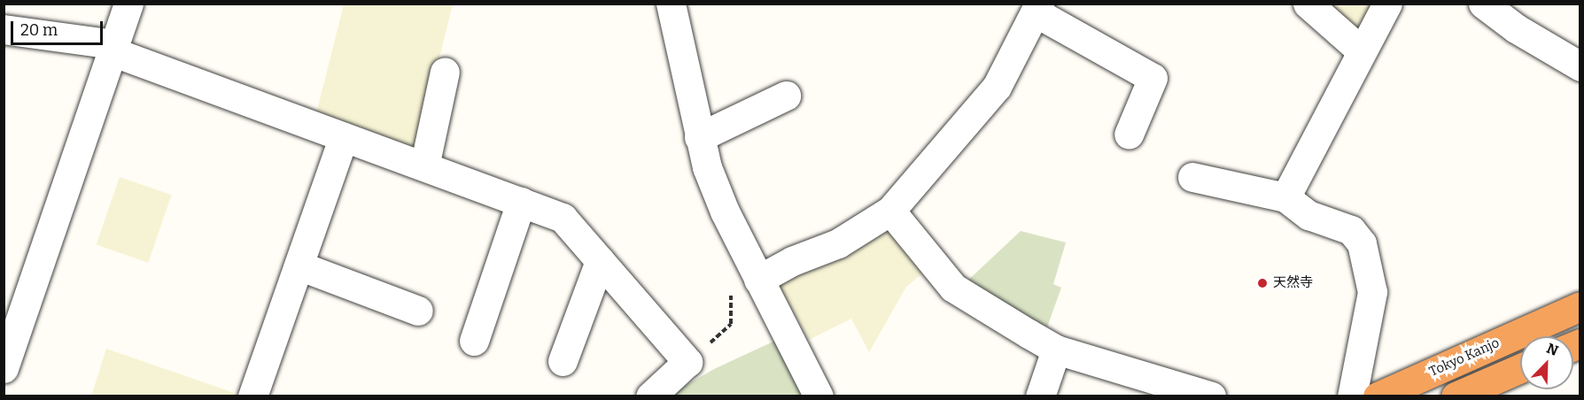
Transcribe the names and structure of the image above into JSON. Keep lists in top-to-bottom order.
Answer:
{
  "streets": {
    "highway": ["Tokyo Kanjo"]
  },
  "places": ["天然寺"],
  "scale_bar": "20 m",
  "north": "top right"
}
